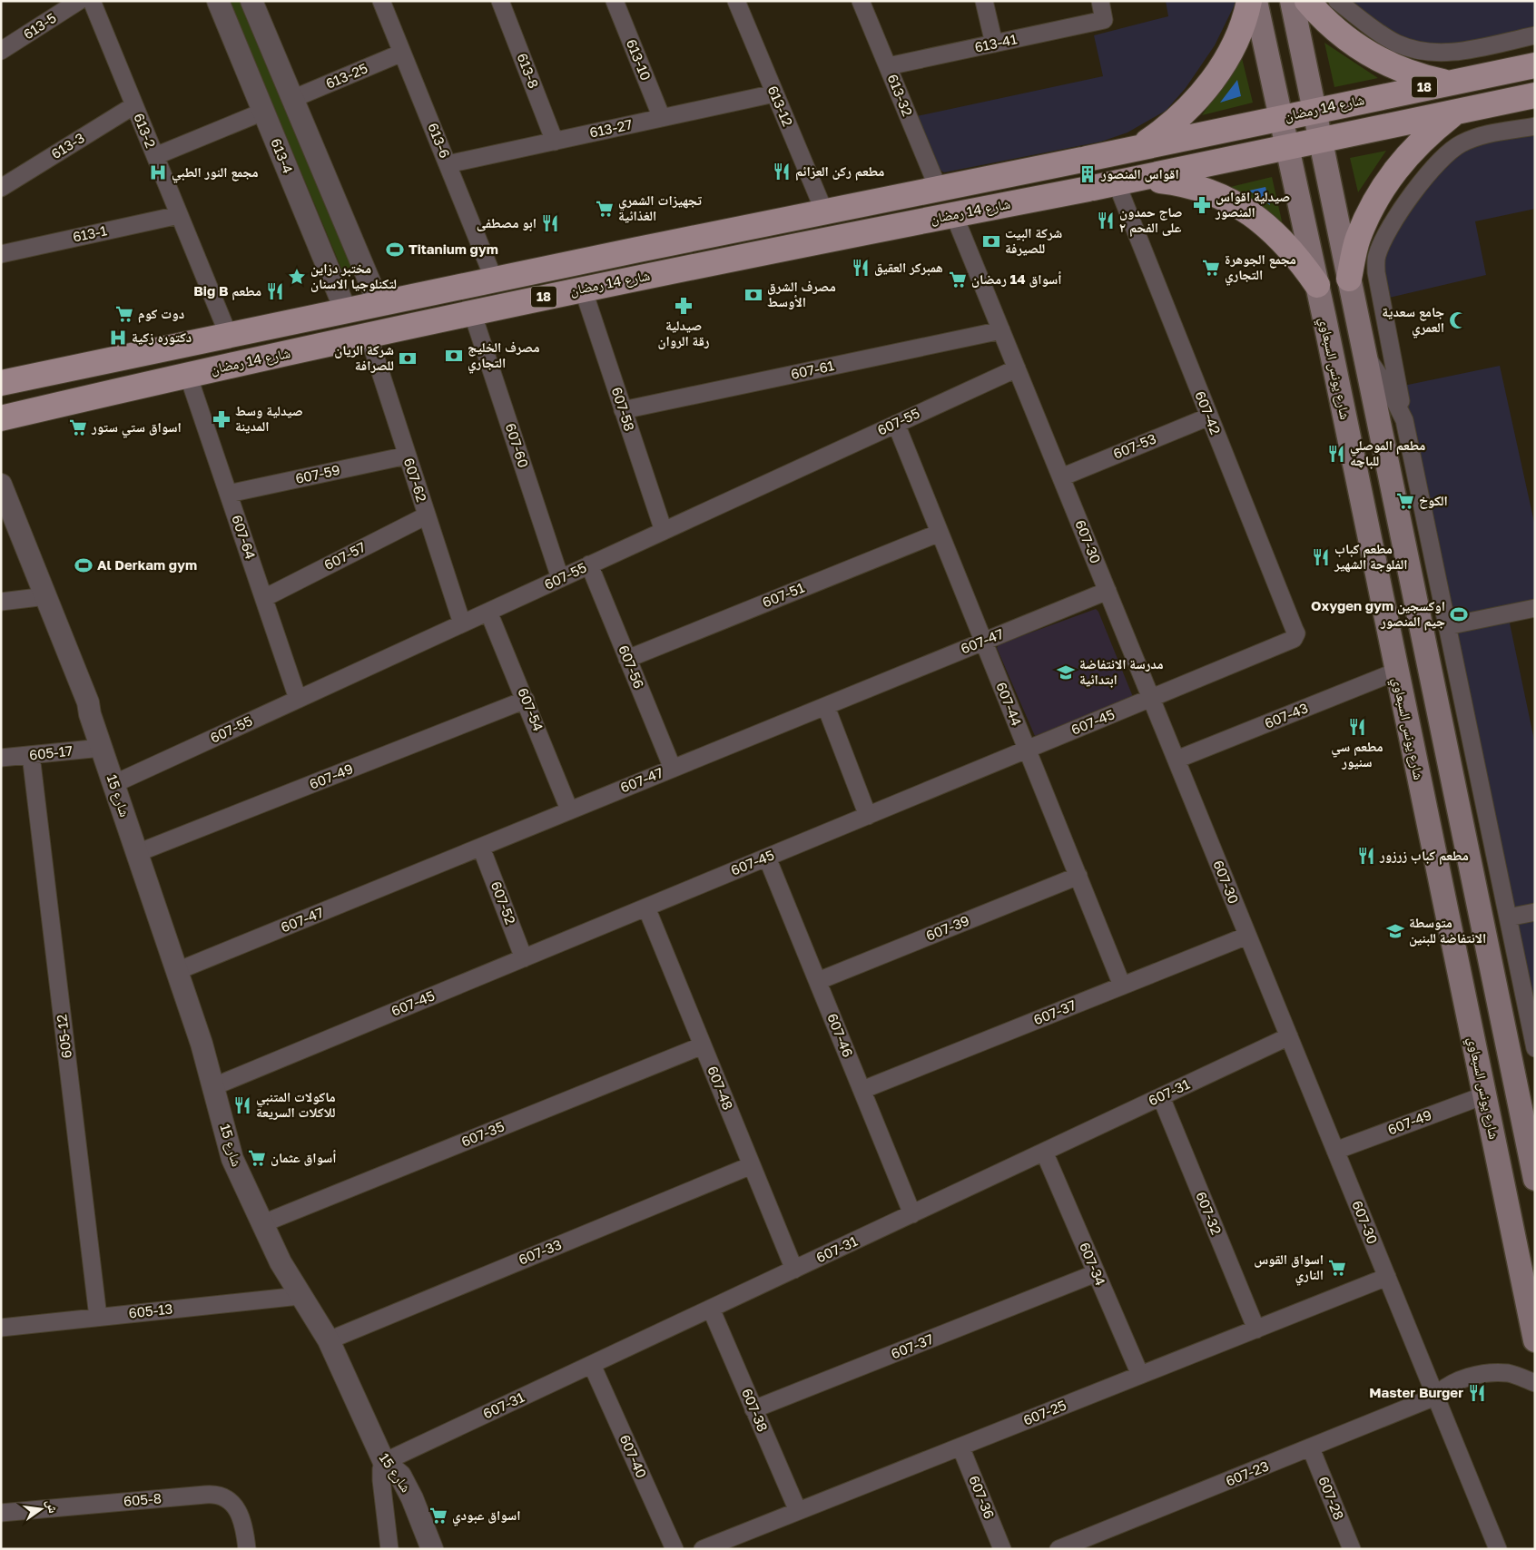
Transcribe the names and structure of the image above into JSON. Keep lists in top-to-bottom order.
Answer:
{
  "streets": {
    "main road": ["18", "شارع 14 رمضان", "شارع يونس السبعاوي"],
    "street": [
      "613-5",
      "613-41",
      "613-10",
      "613-8",
      "613-25",
      "613-32",
      "613-12",
      "613-27",
      "613-2",
      "613-6",
      "613-3",
      "613-4",
      "613-1",
      "607-61",
      "607-58",
      "607-42",
      "607-55",
      "607-60",
      "607-53",
      "607-59",
      "607-62",
      "607-64",
      "607-30",
      "607-57",
      "607-51",
      "607-47",
      "607-56",
      "607-44",
      "607-54",
      "607-43",
      "607-45",
      "605-17",
      "607-49",
      "شارع 15",
      "607-52",
      "607-39",
      "607-37",
      "607-46",
      "605-12",
      "607-48",
      "607-31",
      "607-35",
      "607-32",
      "607-33",
      "607-34",
      "605-13",
      "607-38",
      "607-25",
      "607-40",
      "607-23",
      "607-36",
      "607-28",
      "605-8"
    ]
  },
  "crossings": [
    ["613-41", "613-32"],
    ["613-10", "613-27"],
    ["613-8", "613-27"],
    ["613-25", "613-6"],
    ["613-32", "شارع 14 رمضان"],
    ["613-12", "شارع 14 رمضان"],
    ["613-12", "613-27"],
    ["شارع 14 رمضان", "613-2"],
    ["شارع 14 رمضان", "613-6"],
    ["شارع 14 رمضان", "613-4"],
    ["شارع 14 رمضان", "شارع يونس السبعاوي"],
    ["شارع 14 رمضان", "607-58"],
    ["شارع 14 رمضان", "607-42"],
    ["شارع 14 رمضان", "607-60"],
    ["شارع 14 رمضان", "607-62"],
    ["شارع 14 رمضان", "607-64"],
    ["شارع 14 رمضان", "607-30"],
    ["613-27", "613-6"],
    ["613-2", "613-3"],
    ["613-2", "613-1"],
    ["شارع يونس السبعاوي", "607-43"],
    ["شارع يونس السبعاوي", "607-49"],
    ["607-61", "607-58"],
    ["607-61", "607-30"],
    ["607-58", "607-55"],
    ["607-42", "607-53"],
    ["607-42", "607-45"],
    ["607-55", "607-60"],
    ["607-55", "607-62"],
    ["607-55", "607-64"],
    ["607-55", "607-30"],
    ["607-55", "607-56"],
    ["607-55", "607-44"],
    ["607-55", "607-54"],
    ["607-55", "شارع 15"],
    ["607-53", "607-30"],
    ["607-59", "607-62"],
    ["607-59", "607-64"],
    ["607-62", "607-57"],
    ["607-64", "607-57"],
    ["607-30", "607-47"],
    ["607-30", "607-43"],
    ["607-30", "607-45"],
    ["607-30", "607-49"],
    ["607-30", "607-37"],
    ["607-30", "607-31"],
    ["607-30", "607-25"],
    ["607-30", "607-23"],
    ["607-51", "607-56"],
    ["607-51", "607-44"],
    ["607-47", "607-56"],
    ["607-47", "607-44"],
    ["607-47", "607-54"],
    ["607-47", "شارع 15"],
    ["607-47", "607-52"],
    ["607-44", "607-45"],
    ["607-44", "607-39"],
    ["607-44", "607-37"],
    ["607-54", "607-49"],
    ["607-45", "شارع 15"],
    ["607-45", "607-52"],
    ["607-45", "607-46"],
    ["607-45", "607-48"],
    ["605-17", "شارع 15"],
    ["605-17", "605-12"],
    ["607-49", "شارع 15"],
    ["شارع 15", "607-31"],
    ["شارع 15", "607-35"],
    ["شارع 15", "607-33"],
    ["شارع 15", "605-13"],
    ["607-39", "607-46"],
    ["607-37", "607-46"],
    ["607-37", "607-34"],
    ["607-37", "607-38"],
    ["607-46", "607-31"],
    ["605-12", "605-13"],
    ["607-48", "607-31"],
    ["607-48", "607-35"],
    ["607-48", "607-33"],
    ["607-31", "607-32"],
    ["607-31", "607-34"],
    ["607-31", "607-38"],
    ["607-31", "607-40"],
    ["607-32", "607-25"],
    ["607-34", "607-25"],
    ["607-38", "607-25"],
    ["607-25", "607-36"],
    ["607-23", "607-28"]
  ],
  "places": {
    "restaurant": [
      "مطعم ركن العزائم",
      "صاج حمدون على الفحم ٢",
      "ابو مصطفى",
      "همبركر العقيق",
      "Big B مطعم",
      "مطعم الموصلي للباچه",
      "مطعم كباب الفلوجة الشهير",
      "مطعم سي سنيور",
      "مطعم كباب زرزور",
      "ماكولات المتنبي للاكلات السريعة",
      "Master Burger"
    ],
    "hospital": ["مجمع النور الطبي", "دكتوره زكية"],
    "building": ["اقواس المنصور"],
    "pharmacy": ["صيدلية اقواس المنصور", "صيدلية رقة الروان", "صيدلية وسط المدينة"],
    "supermarket": [
      "تجهيزات الشمري الغذائية",
      "مجمع الجوهرة التجاري",
      "أسواق 14 رمضان",
      "دوت كوم",
      "اسواق ستي ستور",
      "الكوخ",
      "أسواق عثمان",
      "اسواق القوس الناري",
      "اسواق عبودي"
    ],
    "bank": [
      "شركة البيت للصيرفة",
      "مصرف الشرق الأوسط",
      "مصرف الخليج التجاري",
      "شركة الريان للصرافة"
    ],
    "sports": ["Titanium gym", "Al Derkam gym", "Oxygen gym اوكسجين جيم المنصور"],
    "place": ["مختبر دزاين لتكنلوجيا الاسنان"],
    "mosque": ["جامع سعدية العمري"],
    "school or university": ["مدرسة الانتفاضة ابتدائية", "متوسطة الانتفاضة للبنين"]
  },
  "north": "right"
}
